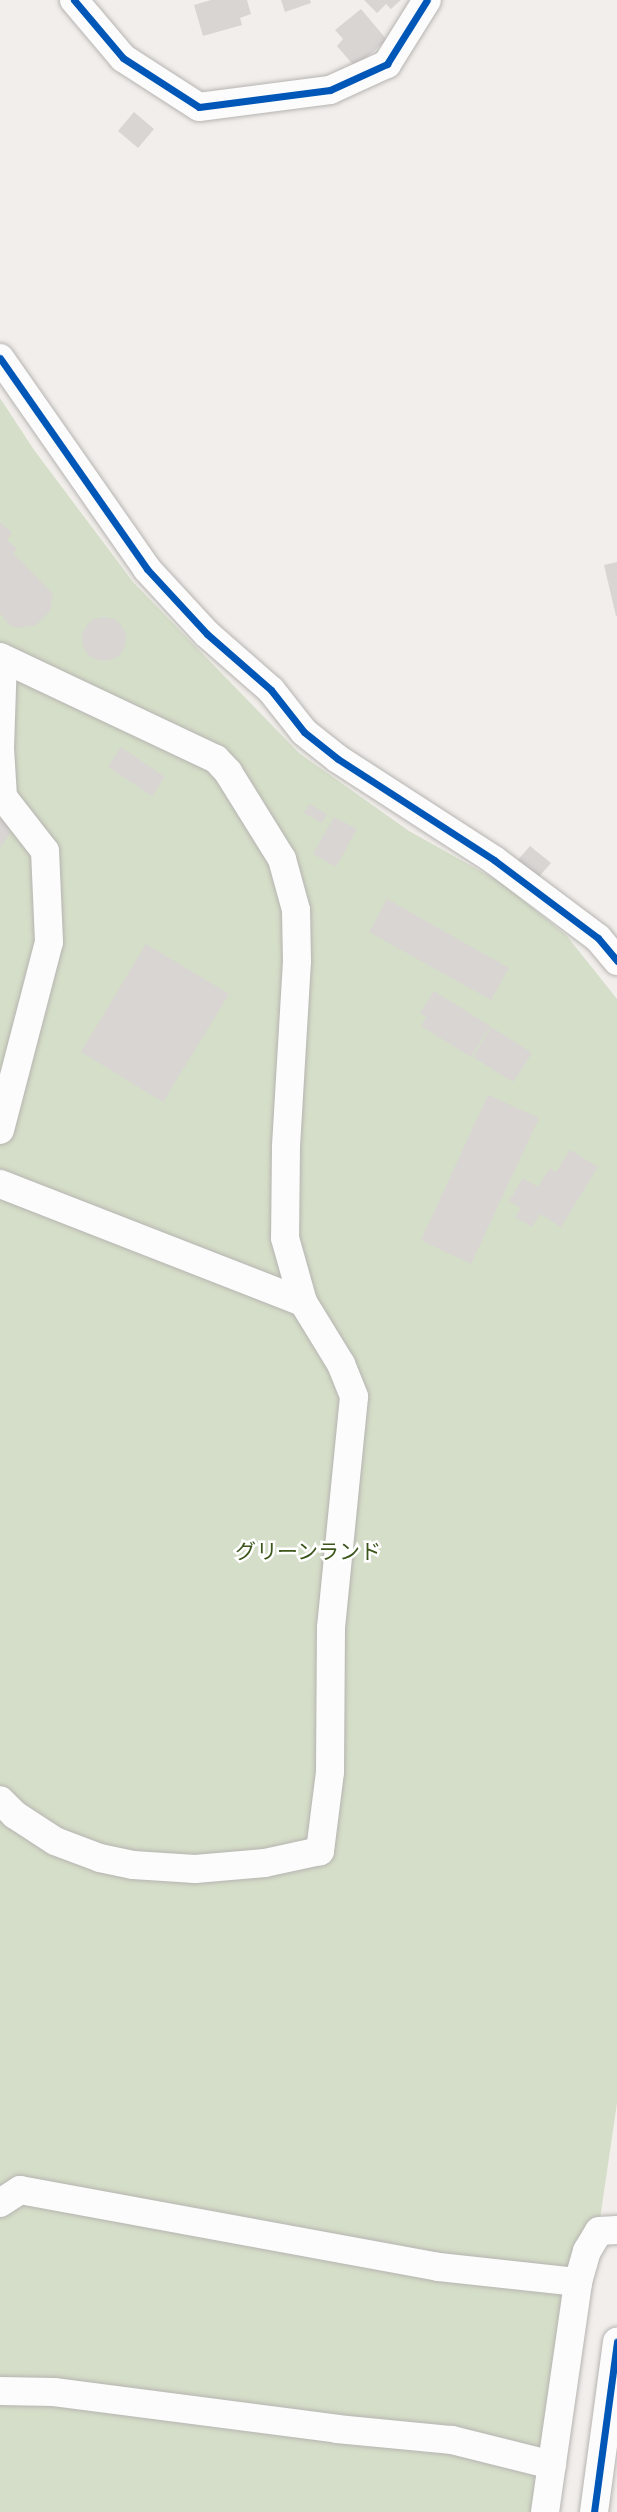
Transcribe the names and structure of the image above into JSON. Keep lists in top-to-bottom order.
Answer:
{
  "parks": ["グリーンランド"]
}
